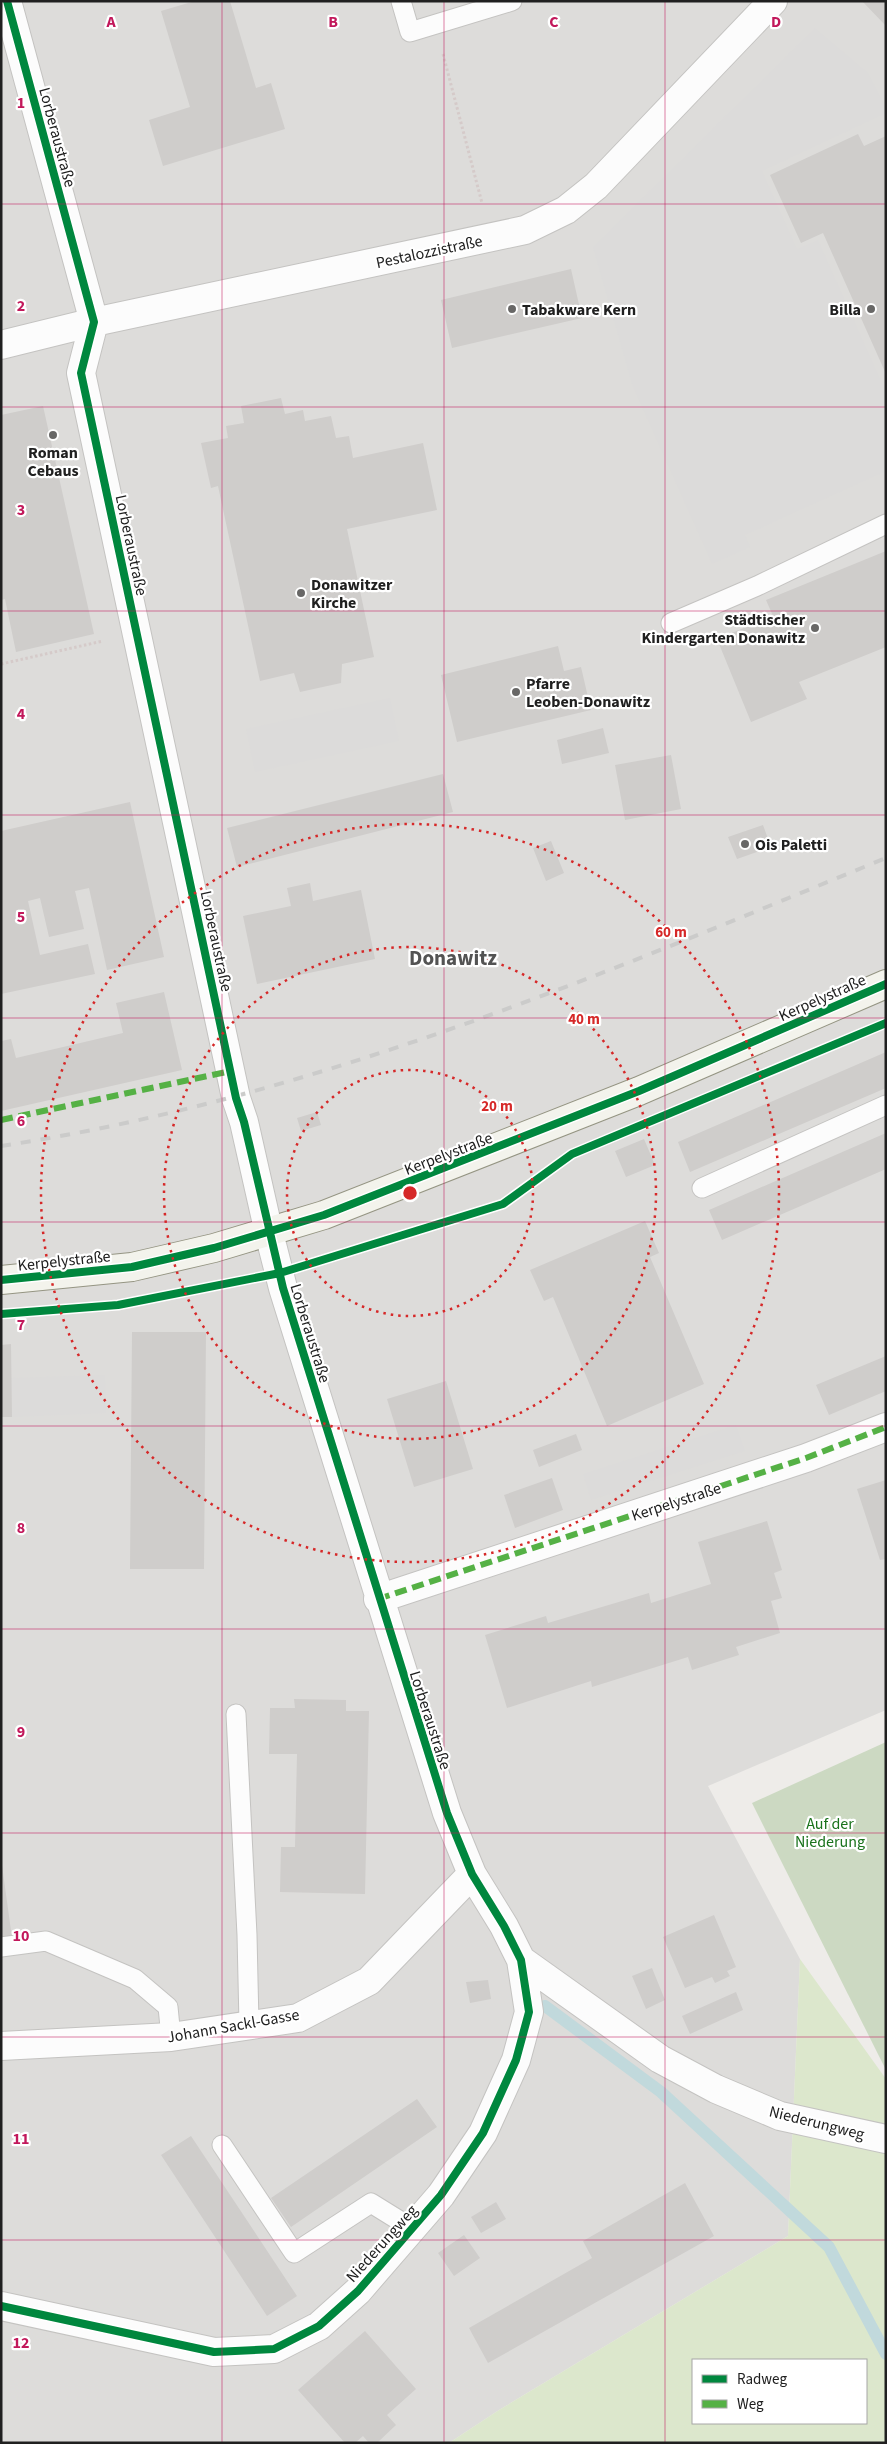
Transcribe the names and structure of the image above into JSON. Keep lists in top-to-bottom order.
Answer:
{
  "streets": {
    "main road": ["Kerpelystraße"],
    "street": [
      "Lorberaustraße",
      "Pestalozzistraße",
      "Johann Sackl-Gasse",
      "Niederungweg"
    ]
  },
  "crossings": [
    ["Lorberaustraße", "Pestalozzistraße"],
    ["Lorberaustraße", "Kerpelystraße"],
    ["Lorberaustraße", "Johann Sackl-Gasse"],
    ["Lorberaustraße", "Niederungweg"],
    ["Johann Sackl-Gasse", "Niederungweg"]
  ],
  "districts": ["Donawitz"],
  "parks": ["Auf der Niederung"],
  "places": [
    "Tabakware Kern",
    "Billa",
    "Roman Cebaus",
    "Donawitzer Kirche",
    "Städtischer Kindergarten Donawitz",
    "Pfarre Leoben-Donawitz",
    "Ois Paletti"
  ],
  "legend": ["Radweg", "Weg"],
  "grid": {
    "columns": [
      "A",
      "B",
      "C",
      "D"
    ],
    "rows": [
      "1",
      "2",
      "3",
      "4",
      "5",
      "6",
      "7",
      "8",
      "9",
      "10",
      "11",
      "12"
    ]
  },
  "rings": ["60 m", "40 m", "20 m"]
}
